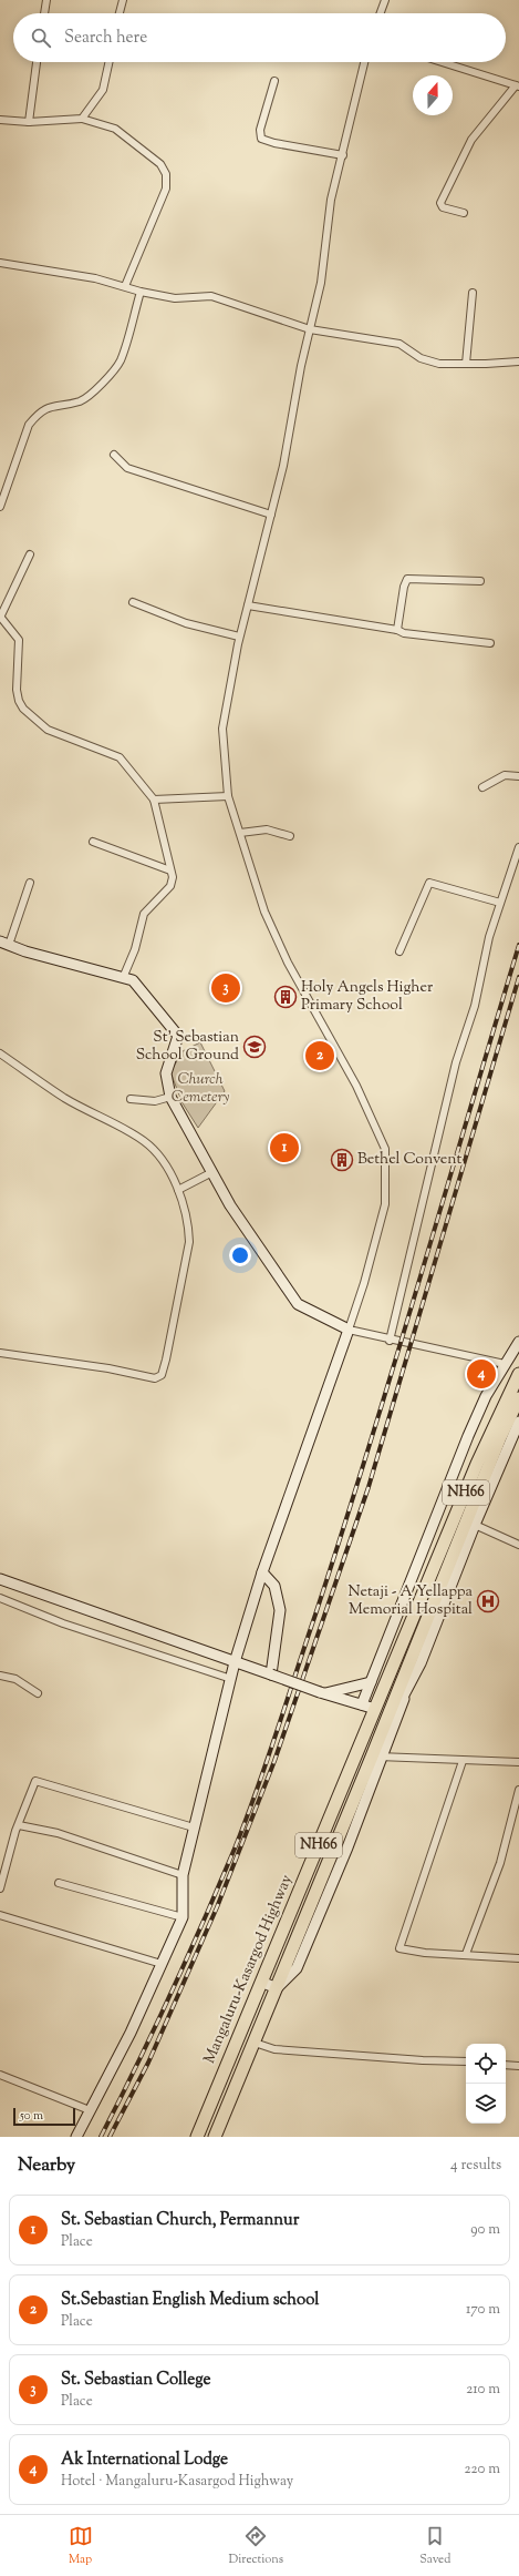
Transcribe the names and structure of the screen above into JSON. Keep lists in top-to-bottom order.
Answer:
{
  "streets": {
    "highway": ["NH66", "Mangaluru-Kasargod Highway"]
  },
  "parks": ["Church Cemetery"],
  "places": {
    "building": ["Holy Angels Higher Primary School", "Bethel Convent"],
    "school or university": ["St' Sebastian School Ground"],
    "hospital": ["Netaji - A Yellappa Memorial Hospital"]
  },
  "scale_bar": "50 m",
  "north": "top",
  "page": {
    "search": "Search here",
    "pins": [
      "3",
      "2",
      "1",
      "4"
    ],
    "scale": "50 m",
    "heading": ["Nearby", "4 results"],
    "list": [
      {
        "mark": "1",
        "name": "St. Sebastian Church, Permannur",
        "note": "Place",
        "value": "90 m"
      },
      {
        "mark": "2",
        "name": "St.Sebastian English Medium school",
        "note": "Place",
        "value": "170 m"
      },
      {
        "mark": "3",
        "name": "St. Sebastian College",
        "note": "Place",
        "value": "210 m"
      },
      {
        "mark": "4",
        "name": "Ak International Lodge",
        "note": "Hotel · Mangaluru-Kasargod Highway",
        "value": "220 m"
      }
    ],
    "nav": ["Map", "Directions", "Saved"]
  }
}
